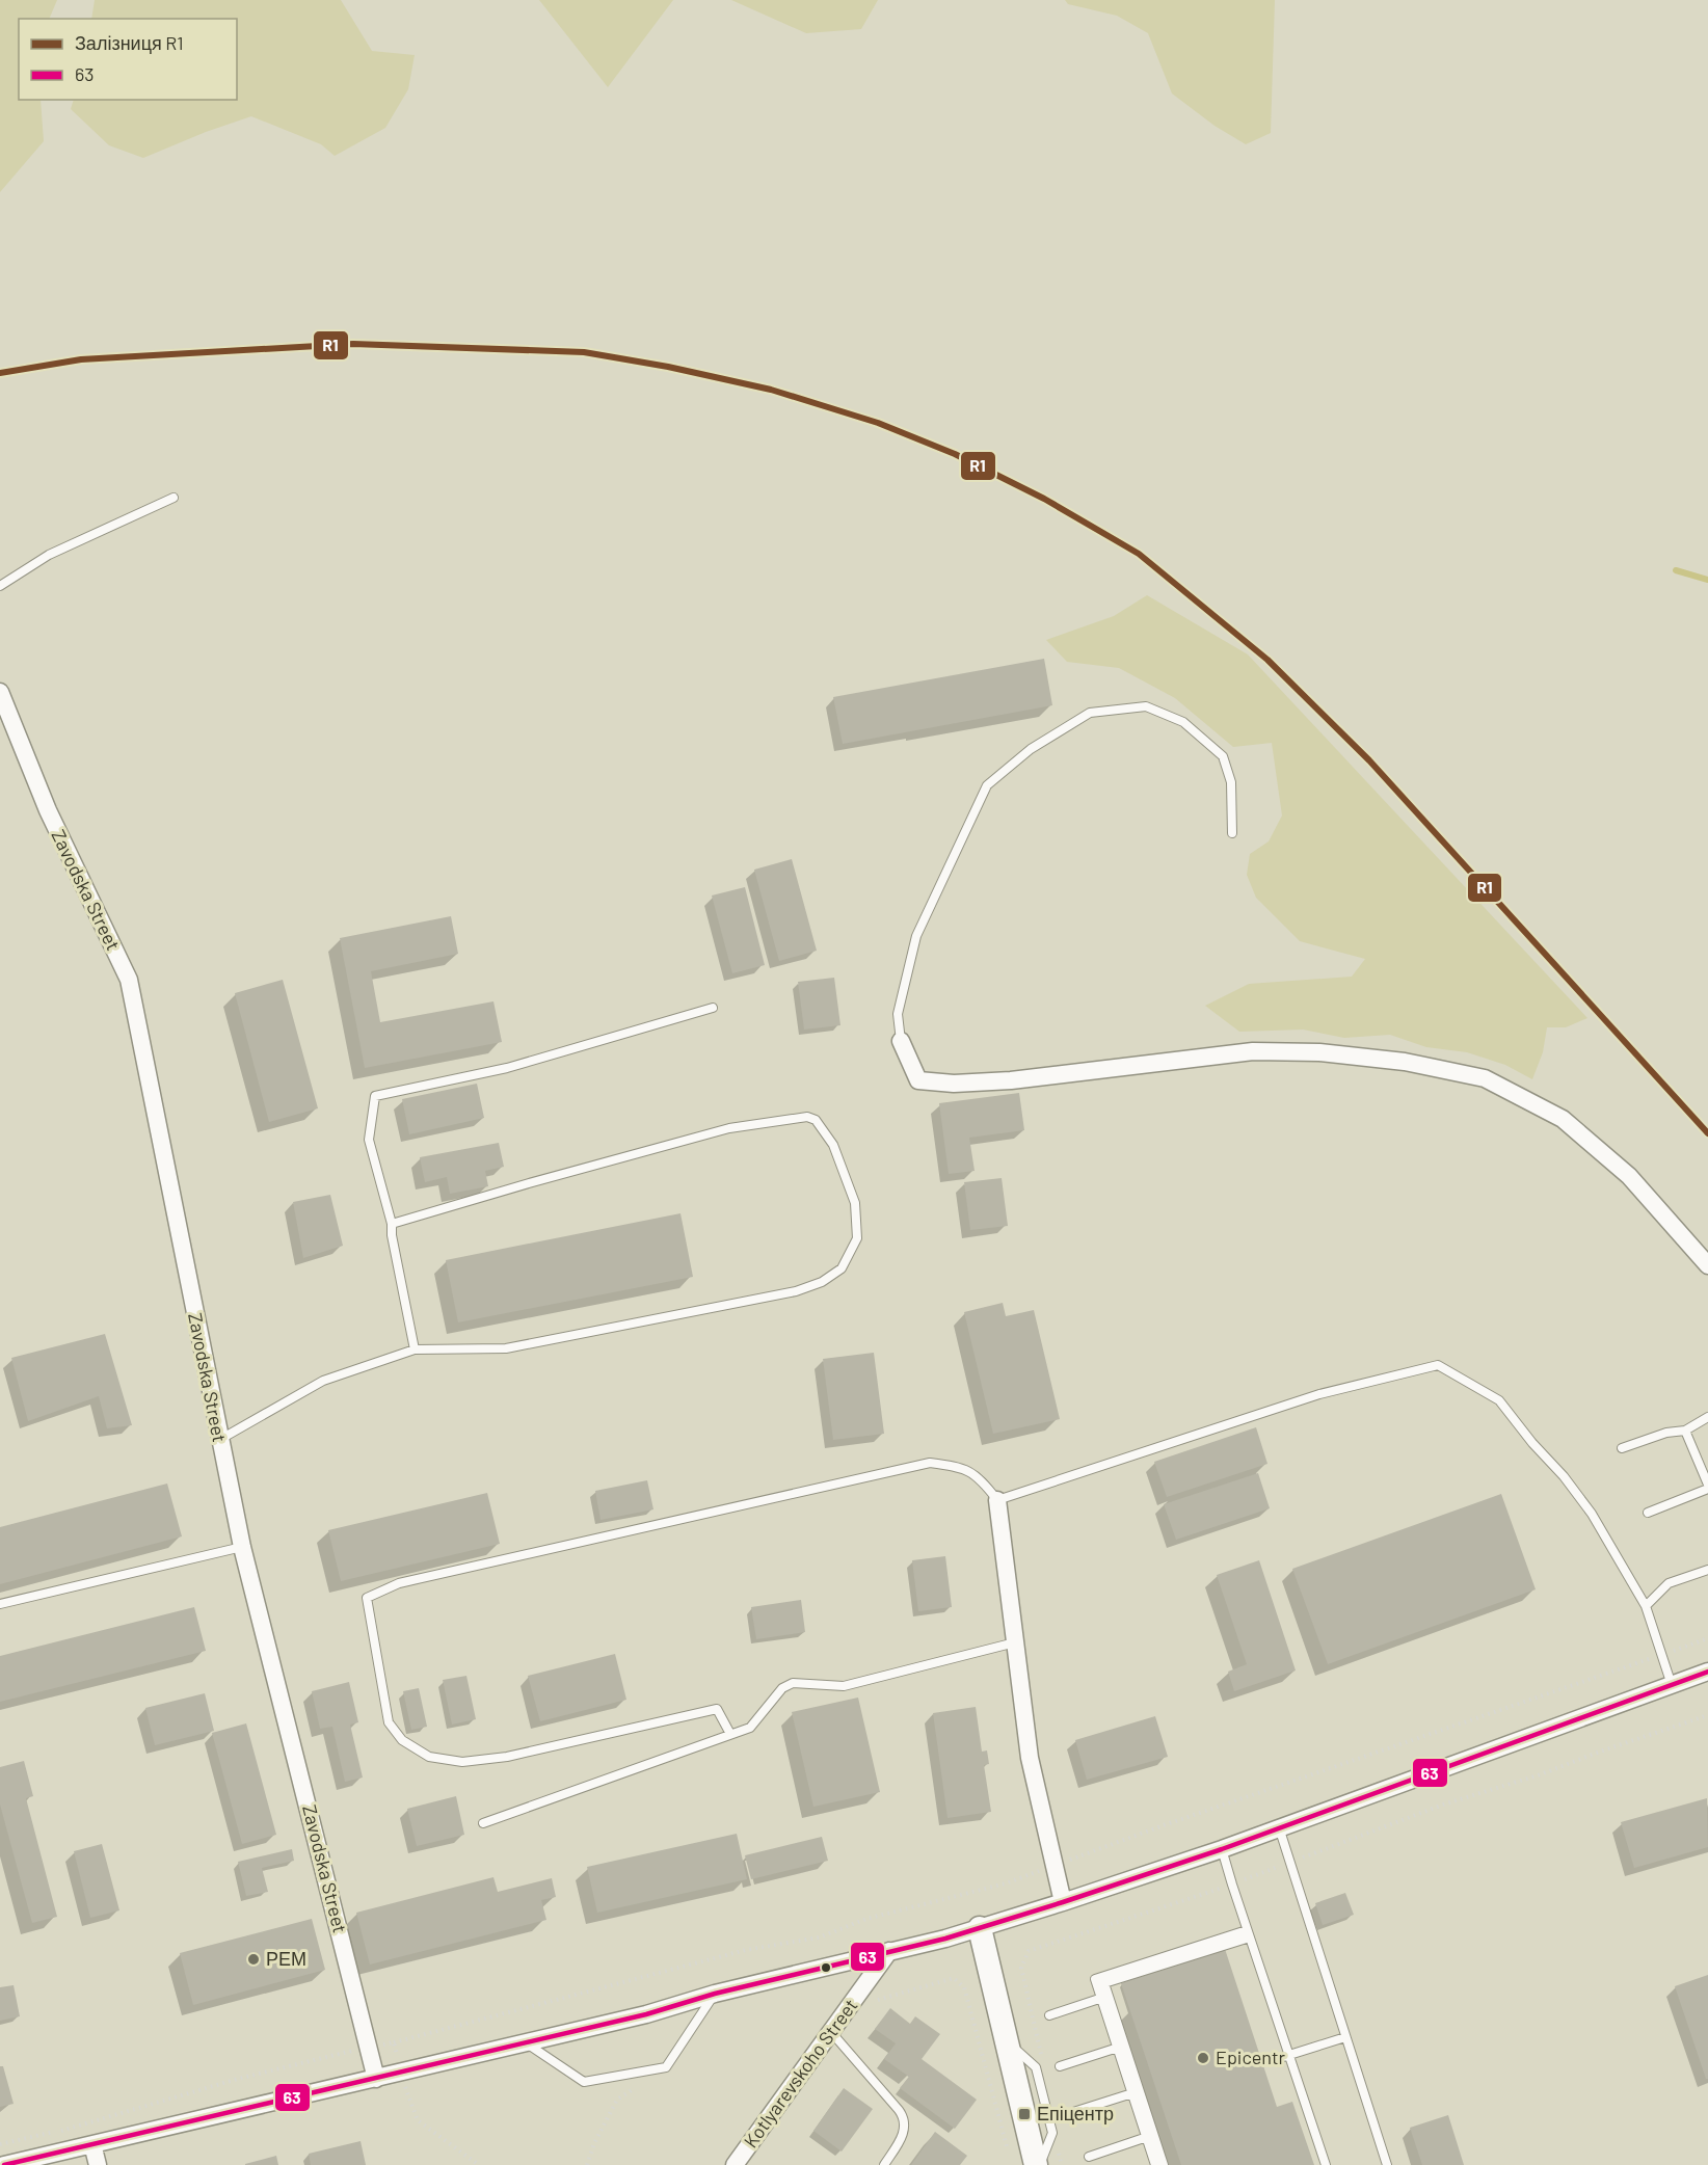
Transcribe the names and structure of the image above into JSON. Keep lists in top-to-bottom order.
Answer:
{
  "streets": {
    "street": ["Zavodska Street", "Kotlyarevskoho Street"]
  },
  "places": {
    "other": ["РЕМ", "Epicentr"],
    "transit": ["Епіцентр"]
  },
  "lines": ["rail line R1", "transit line 63"],
  "legend": ["Залізниця R1", "63"]
}
